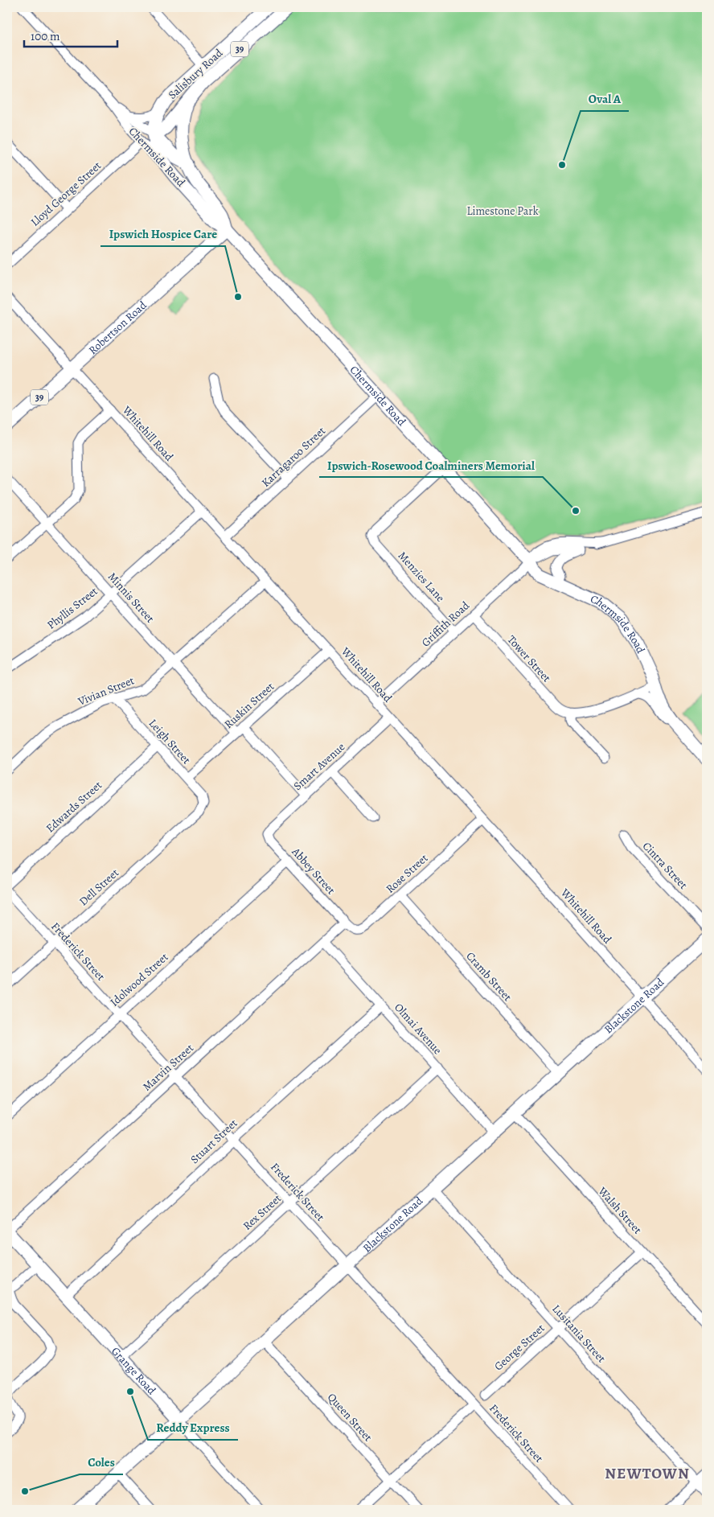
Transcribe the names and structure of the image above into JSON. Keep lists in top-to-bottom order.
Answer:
{
  "streets": {
    "main road": [
      "39",
      "Salisbury Road",
      "Chermside Road",
      "Robertson Road",
      "Blackstone Road",
      "Grange Road"
    ],
    "street": [
      "Lloyd George Street",
      "Whitehill Road",
      "Karragaroo Street",
      "Menzies Lane",
      "Minnis Street",
      "Phyllis Street",
      "Griffith Road",
      "Tower Street",
      "Vivian Street",
      "Ruskin Street",
      "Leigh Street",
      "Smart Avenue",
      "Edwards Street",
      "Cintra Street",
      "Abbey Street",
      "Rose Street",
      "Dell Street",
      "Frederick Street",
      "Cramb Street",
      "Idolwood Street",
      "Olmai Avenue",
      "Marvin Street",
      "Stuart Street",
      "Walsh Street",
      "Rex Street",
      "Lusitania Street",
      "George Street",
      "Queen Street"
    ]
  },
  "crossings": [
    ["Salisbury Road", "Chermside Road"],
    ["Chermside Road", "Lloyd George Street"],
    ["Chermside Road", "Robertson Road"],
    ["Chermside Road", "Karragaroo Street"],
    ["Chermside Road", "Menzies Lane"],
    ["Chermside Road", "Griffith Road"],
    ["Robertson Road", "Whitehill Road"],
    ["Whitehill Road", "Karragaroo Street"],
    ["Whitehill Road", "Phyllis Street"],
    ["Whitehill Road", "Griffith Road"],
    ["Whitehill Road", "Vivian Street"],
    ["Whitehill Road", "Ruskin Street"],
    ["Whitehill Road", "Smart Avenue"],
    ["Whitehill Road", "Rose Street"],
    ["Whitehill Road", "Blackstone Road"],
    ["Menzies Lane", "Griffith Road"],
    ["Minnis Street", "Phyllis Street"],
    ["Minnis Street", "Vivian Street"],
    ["Minnis Street", "Ruskin Street"],
    ["Minnis Street", "Smart Avenue"],
    ["Griffith Road", "Tower Street"],
    ["Vivian Street", "Leigh Street"],
    ["Ruskin Street", "Leigh Street"],
    ["Leigh Street", "Edwards Street"],
    ["Leigh Street", "Dell Street"],
    ["Smart Avenue", "Abbey Street"],
    ["Abbey Street", "Rose Street"],
    ["Abbey Street", "Idolwood Street"],
    ["Abbey Street", "Marvin Street"],
    ["Rose Street", "Cramb Street"],
    ["Rose Street", "Marvin Street"],
    ["Dell Street", "Frederick Street"],
    ["Frederick Street", "Idolwood Street"],
    ["Frederick Street", "Blackstone Road"],
    ["Frederick Street", "Marvin Street"],
    ["Frederick Street", "Stuart Street"],
    ["Frederick Street", "Rex Street"],
    ["Cramb Street", "Blackstone Road"],
    ["Blackstone Road", "Olmai Avenue"],
    ["Blackstone Road", "Walsh Street"],
    ["Blackstone Road", "Lusitania Street"],
    ["Blackstone Road", "Grange Road"],
    ["Blackstone Road", "Queen Street"],
    ["Olmai Avenue", "Marvin Street"],
    ["Olmai Avenue", "Stuart Street"],
    ["Olmai Avenue", "Rex Street"],
    ["Marvin Street", "Grange Road"],
    ["Stuart Street", "Grange Road"],
    ["Walsh Street", "George Street"],
    ["Rex Street", "Grange Road"],
    ["Lusitania Street", "George Street"]
  ],
  "districts": ["NEWTOWN"],
  "parks": ["Limestone Park"],
  "places": [
    "Oval A",
    "Ipswich Hospice Care",
    "Ipswich-Rosewood Coalminers Memorial",
    "Reddy Express",
    "Coles"
  ],
  "scale_bar": "100 m"
}
